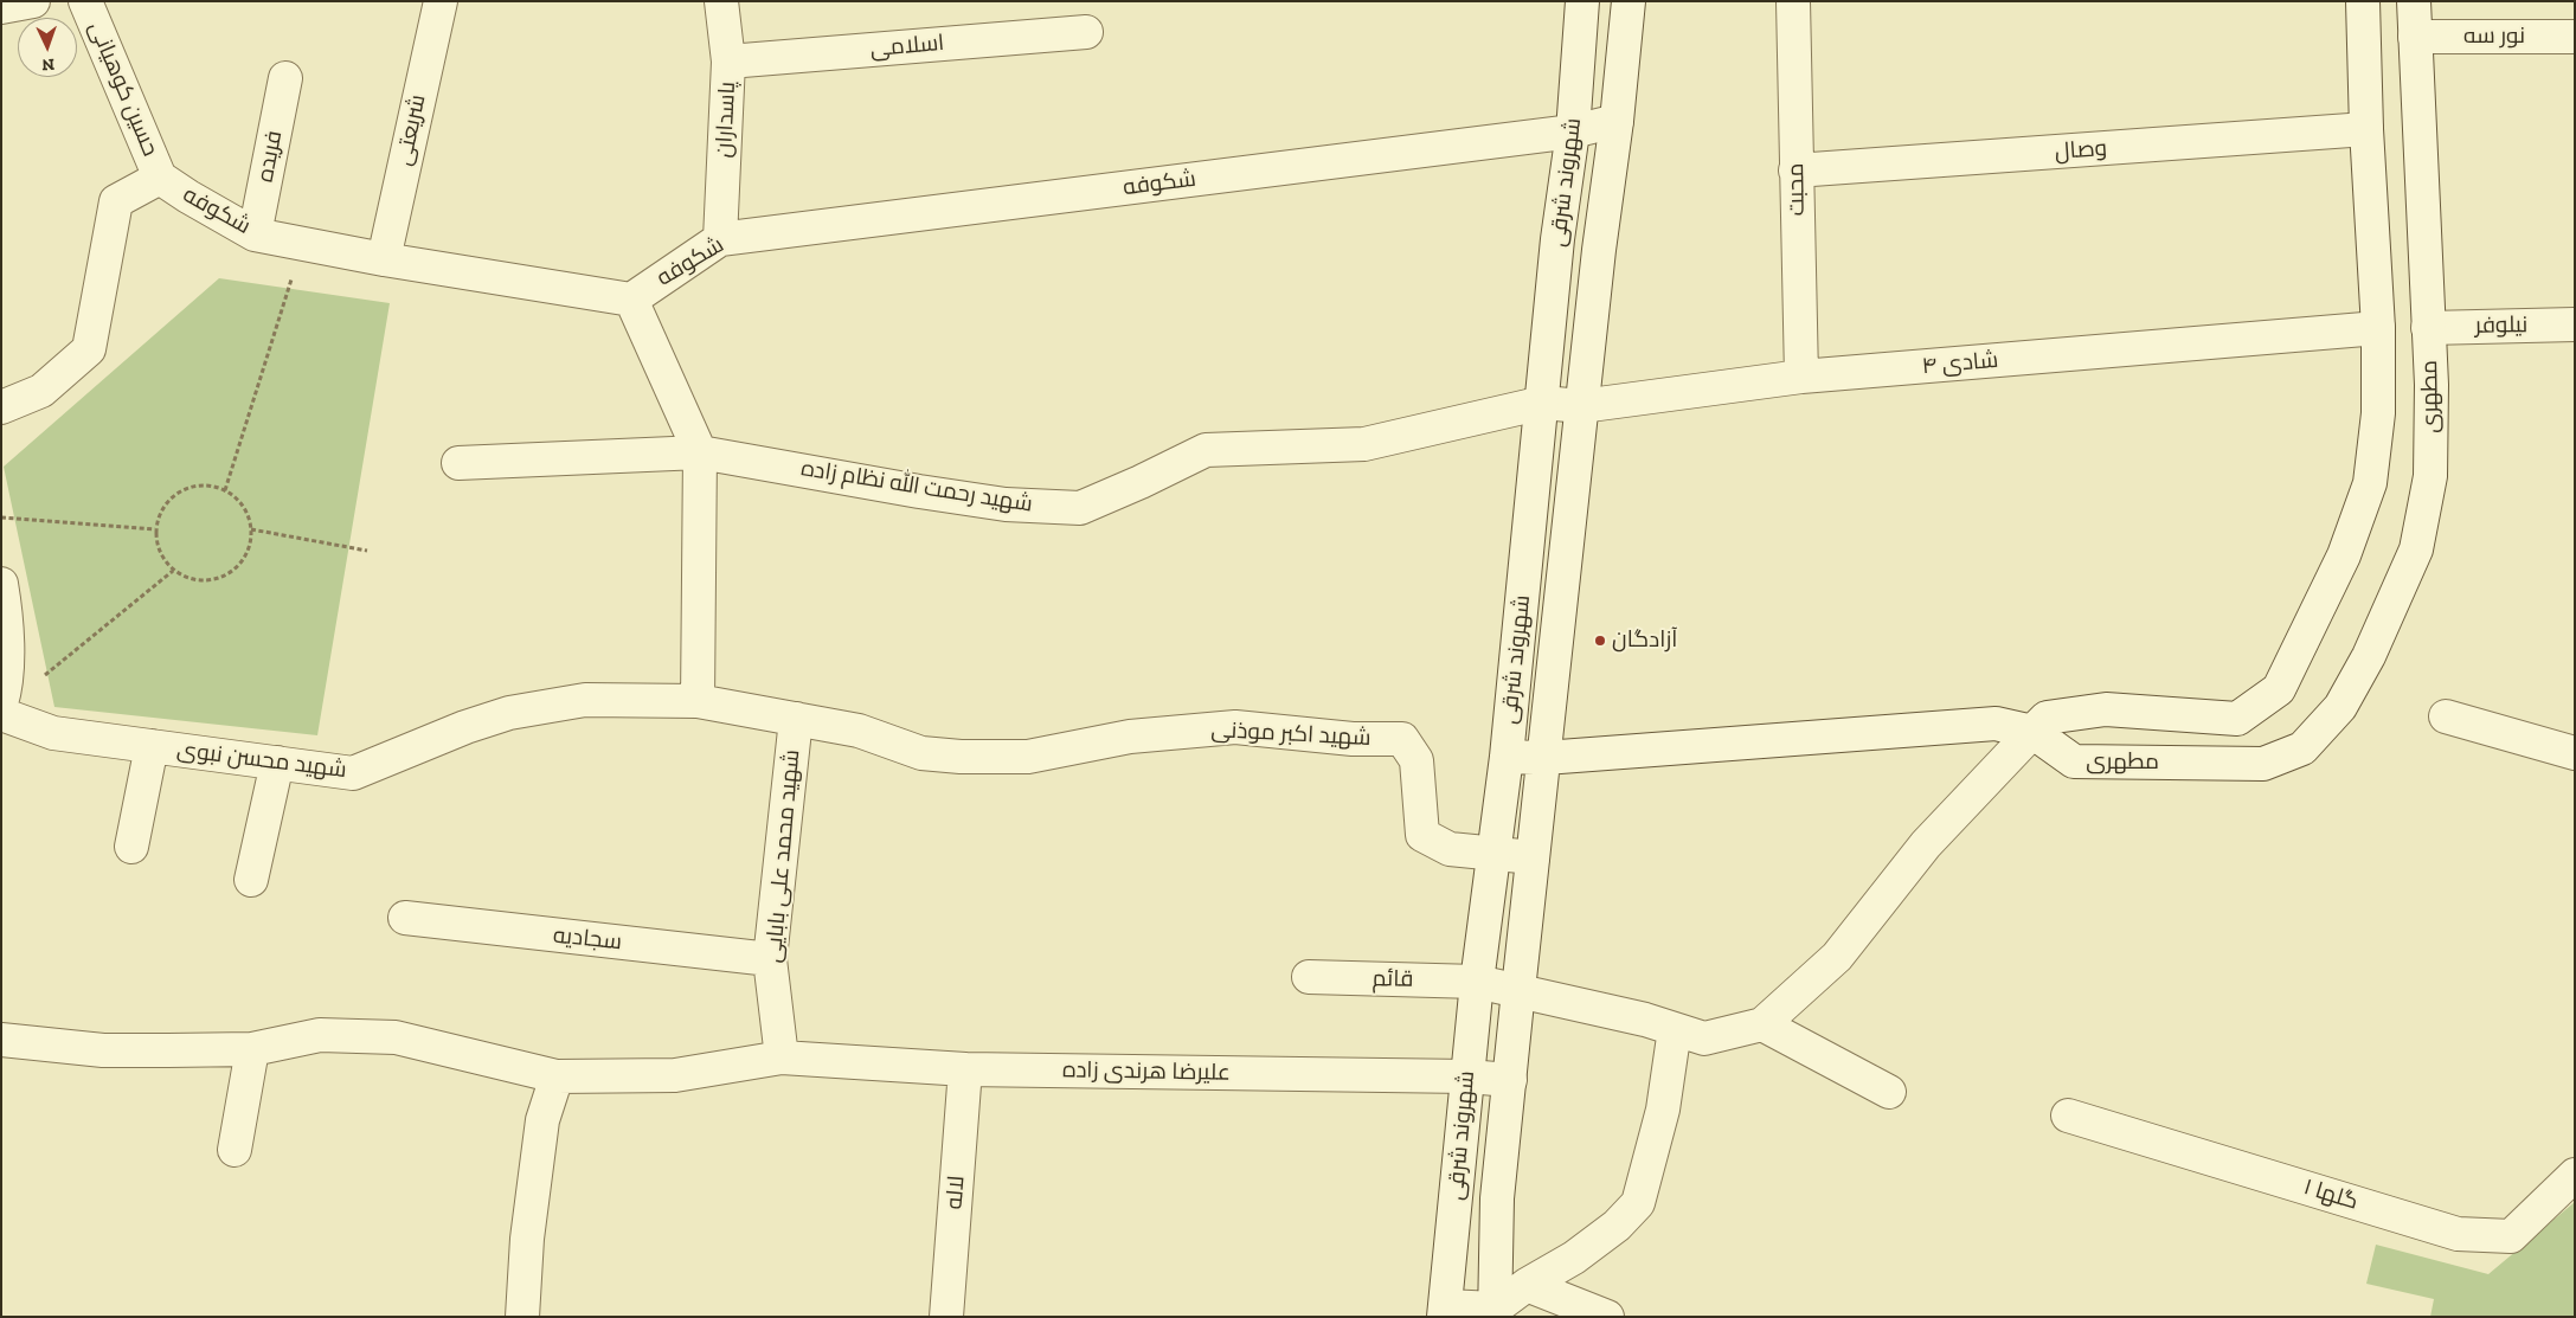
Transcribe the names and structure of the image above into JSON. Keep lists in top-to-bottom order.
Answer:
{
  "streets": {
    "street": [
      "نور سه",
      "اسلامی",
      "حسین کوهیانی",
      "پاسداران",
      "شریعتی",
      "وصال",
      "فریده",
      "شهروند شرقی",
      "شکوفه",
      "محبت",
      "نیلوفر",
      "شادی ۴",
      "مطهری",
      "شهید رحمت الله نظام زاده",
      "شهید اکبر موذنی",
      "شهید محسن نبوی",
      "شهید محمد علی بابایی",
      "سجادیه",
      "قائم",
      "علیرضا هرندی زاده",
      "لاله",
      "گلها ۱"
    ]
  },
  "crossings": [
    ["نور سه", "مطهری"],
    ["اسلامی", "پاسداران"],
    ["حسین کوهیانی", "شکوفه"],
    ["پاسداران", "شکوفه"],
    ["شریعتی", "شکوفه"],
    ["وصال", "محبت"],
    ["فریده", "شکوفه"],
    ["شهروند شرقی", "شکوفه"],
    ["شهروند شرقی", "شادی ۴"],
    ["شهروند شرقی", "شهید رحمت الله نظام زاده"],
    ["شهروند شرقی", "شهید اکبر موذنی"],
    ["شهروند شرقی", "قائم"],
    ["شهروند شرقی", "علیرضا هرندی زاده"],
    ["محبت", "شادی ۴"],
    ["نیلوفر", "شادی ۴"],
    ["نیلوفر", "مطهری"],
    ["شادی ۴", "شهید رحمت الله نظام زاده"],
    ["شهید اکبر موذنی", "شهید محسن نبوی"],
    ["شهید اکبر موذنی", "شهید محمد علی بابایی"],
    ["شهید محسن نبوی", "شهید محمد علی بابایی"],
    ["شهید محمد علی بابایی", "سجادیه"],
    ["شهید محمد علی بابایی", "علیرضا هرندی زاده"],
    ["علیرضا هرندی زاده", "لاله"]
  ],
  "places": ["آزادگان"],
  "north": "bottom"
}
